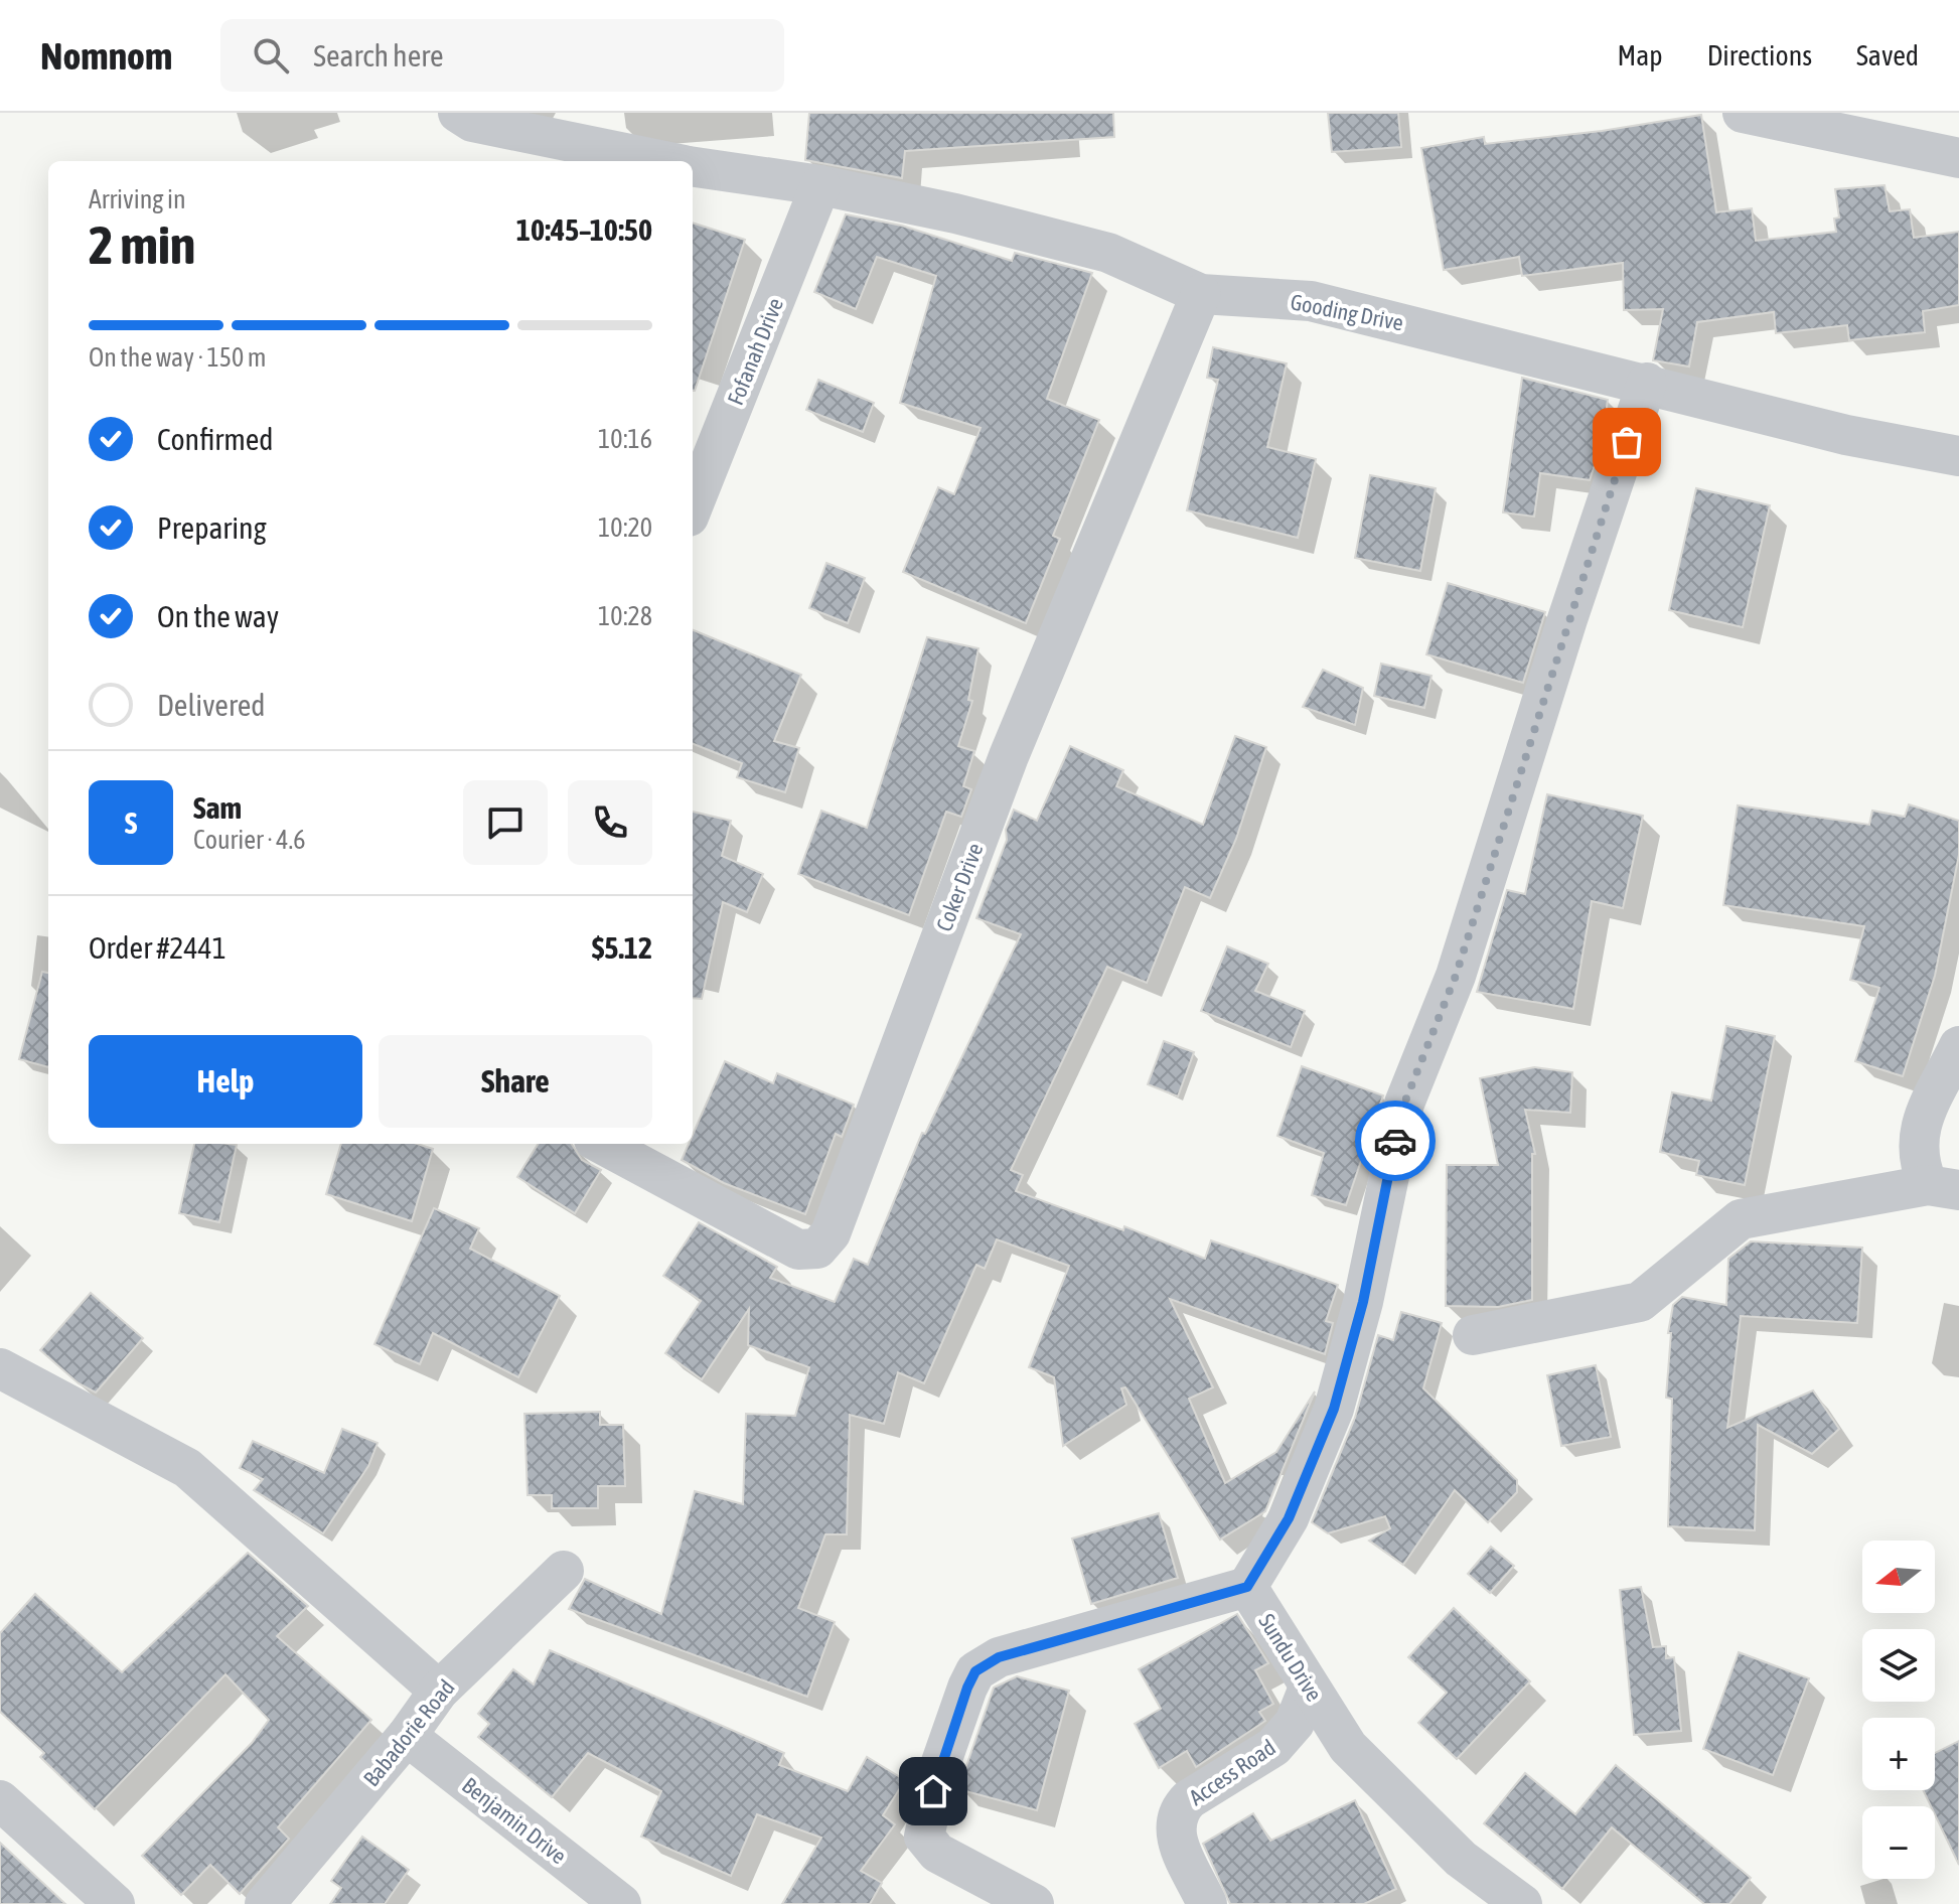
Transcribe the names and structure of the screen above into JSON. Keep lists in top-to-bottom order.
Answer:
{
  "streets": {
    "street": [
      "Gooding Drive",
      "Fofanah Drive",
      "Coker Drive",
      "Sundu Drive",
      "Babadorie Road",
      "Access Road",
      "Benjamin Drive"
    ]
  },
  "crossings": [
    ["Gooding Drive", "Fofanah Drive"],
    ["Gooding Drive", "Coker Drive"],
    ["Sundu Drive", "Access Road"],
    ["Babadorie Road", "Benjamin Drive"]
  ],
  "north": "left",
  "page": {
    "header": "Nomnom",
    "search": "Search here",
    "nav": ["Map", "Directions", "Saved"],
    "heading": ["2 min", "Arriving in", "10:45–10:50"],
    "panel": [
      "Sam",
      "Courier · 4.6",
      "Order #2441",
      "$5.12"
    ],
    "bar": "On the way · 150 m",
    "list": [
      ["Confirmed", "10:16"],
      ["Preparing", "10:20"],
      ["On the way", "10:28"],
      "Delivered"
    ],
    "round": "S",
    "buttons": ["Help", "Share"],
    "map_buttons": ["+", "−"]
  }
}
